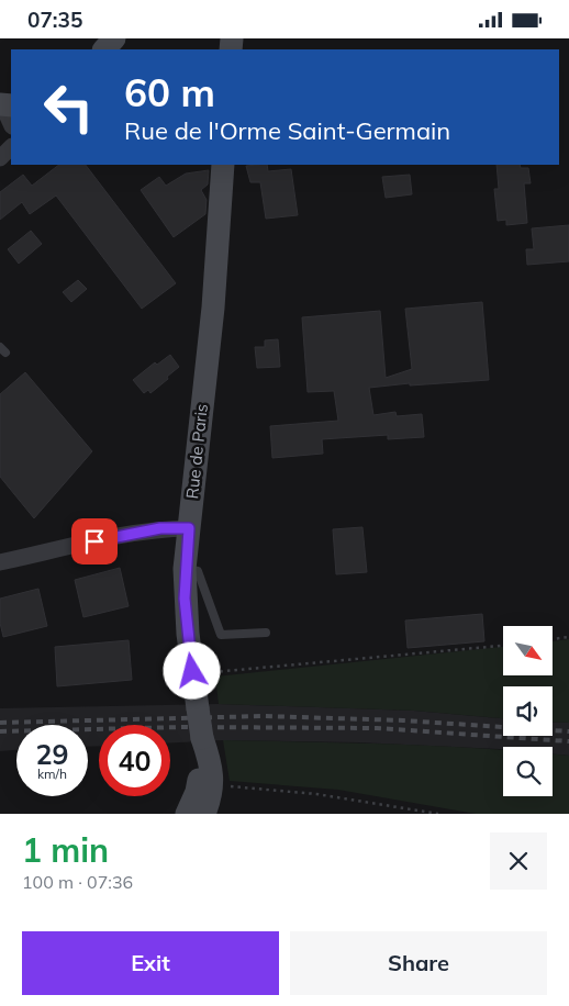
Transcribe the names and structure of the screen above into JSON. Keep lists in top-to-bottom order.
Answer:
{
  "streets": {
    "street": ["Rue de Paris"]
  },
  "north": "bottom right",
  "page": {
    "status": "07:35",
    "turn": ["60 m", "Rue de l'Orme Saint-Germain"],
    "speed": "29 km/h",
    "limit": "40",
    "heading": ["1 min", "100 m · 07:36"],
    "buttons": ["Exit", "Share"]
  }
}
